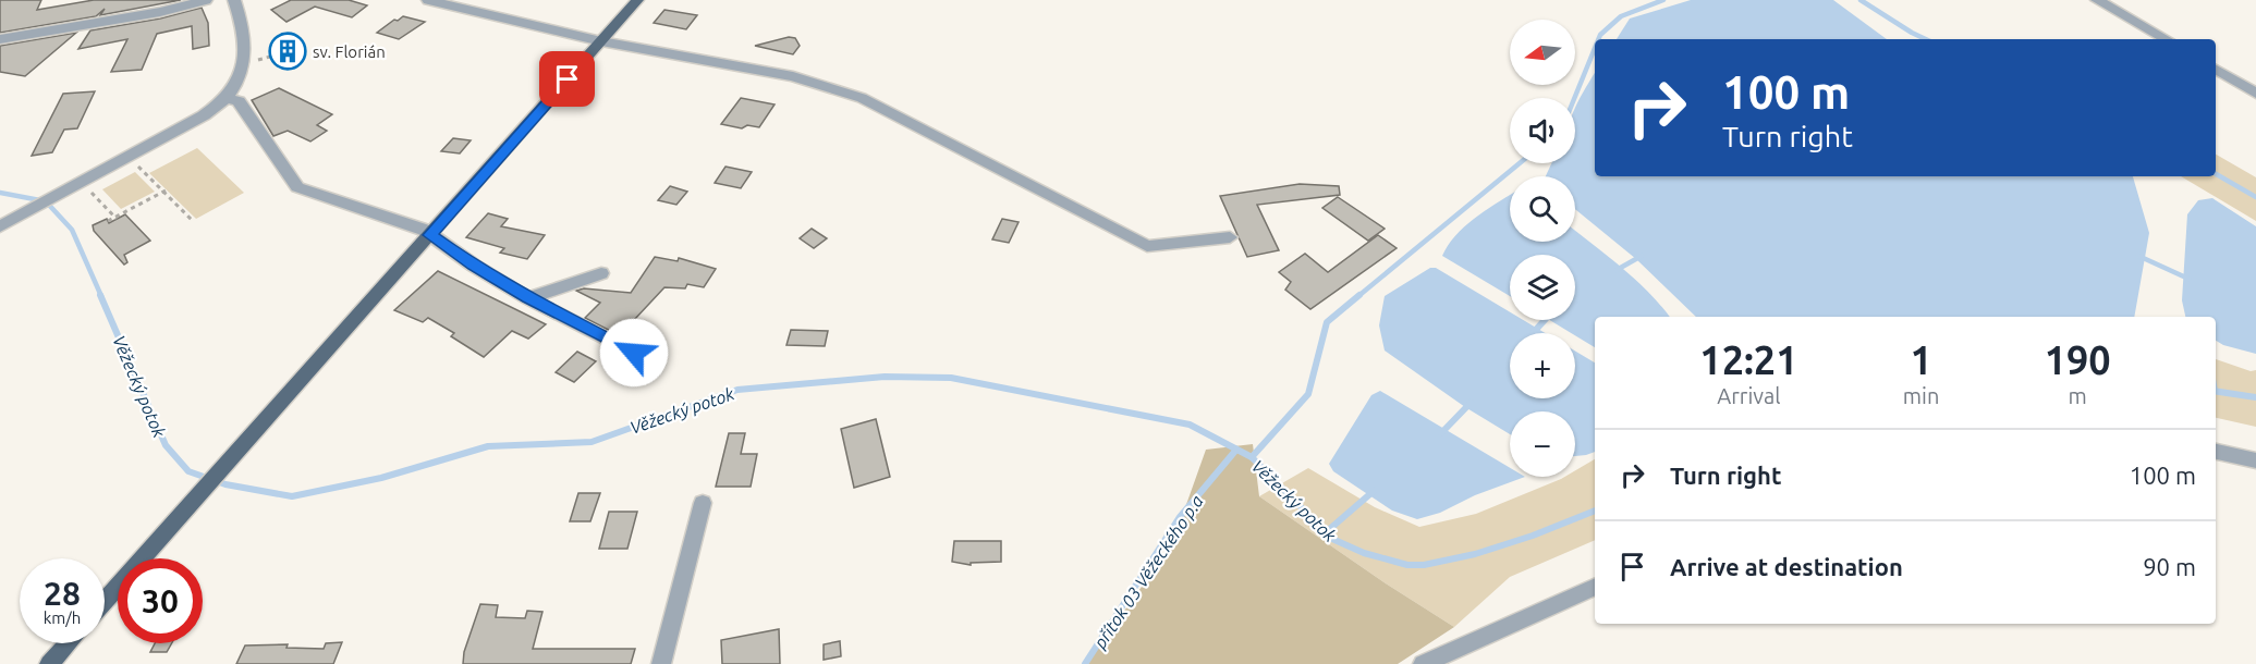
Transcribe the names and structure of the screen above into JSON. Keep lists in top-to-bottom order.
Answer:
{
  "water": ["Věžecký potok", "přítok 03 Věžeckého p.a"],
  "places": {
    "building": ["sv. Florián"]
  },
  "north": "left",
  "page": {
    "map_buttons": ["+", "−"],
    "turn": ["100 m", "Turn right"],
    "eta": [
      "12:21",
      "Arrival",
      "1",
      "min",
      "190",
      "m"
    ],
    "list": [
      {
        "name": "Turn right",
        "value": "100 m"
      },
      {
        "name": "Arrive at destination",
        "value": "90 m"
      }
    ],
    "speed": "28 km/h",
    "limit": "30"
  }
}
